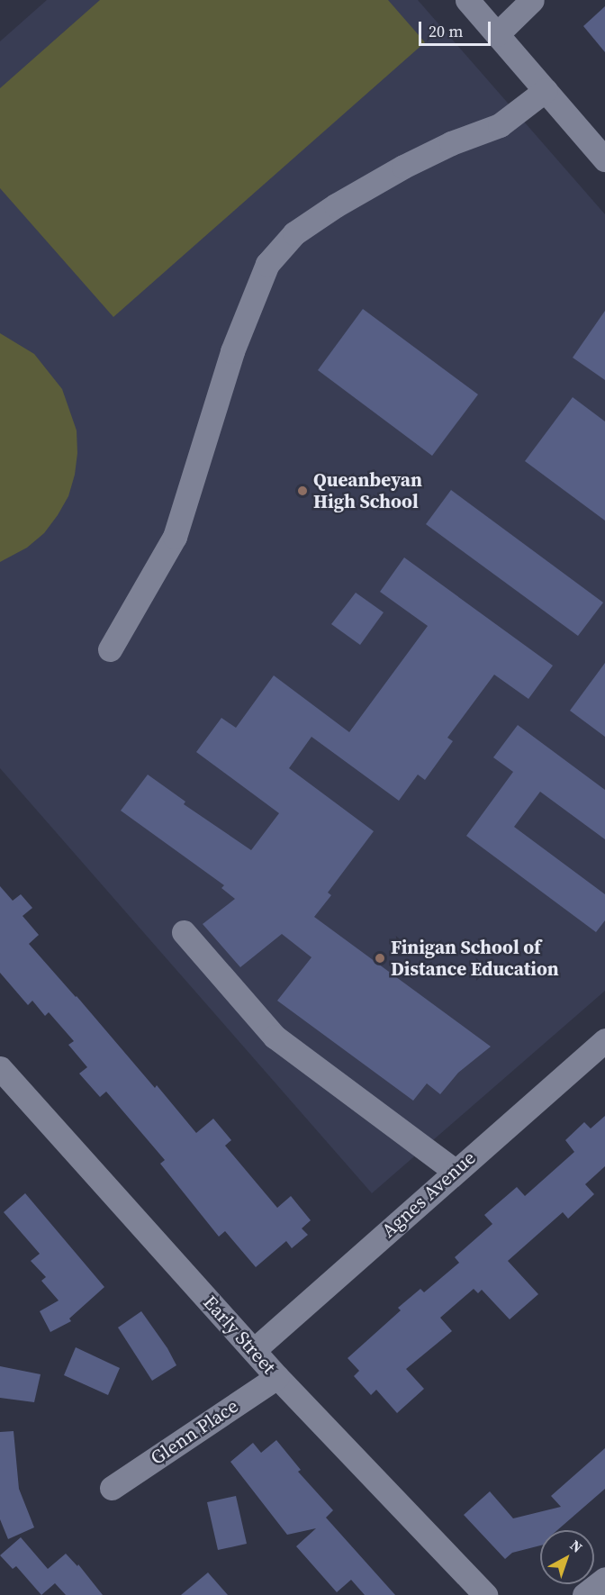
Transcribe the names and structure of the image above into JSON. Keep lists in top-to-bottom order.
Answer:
{
  "streets": {
    "street": ["Agnes Avenue", "Early Street", "Glenn Place"]
  },
  "crossings": [
    ["Agnes Avenue", "Early Street"],
    ["Early Street", "Glenn Place"]
  ],
  "places": ["Queanbeyan High School", "Finigan School of Distance Education"],
  "scale_bar": "20 m",
  "north": "top right"
}
